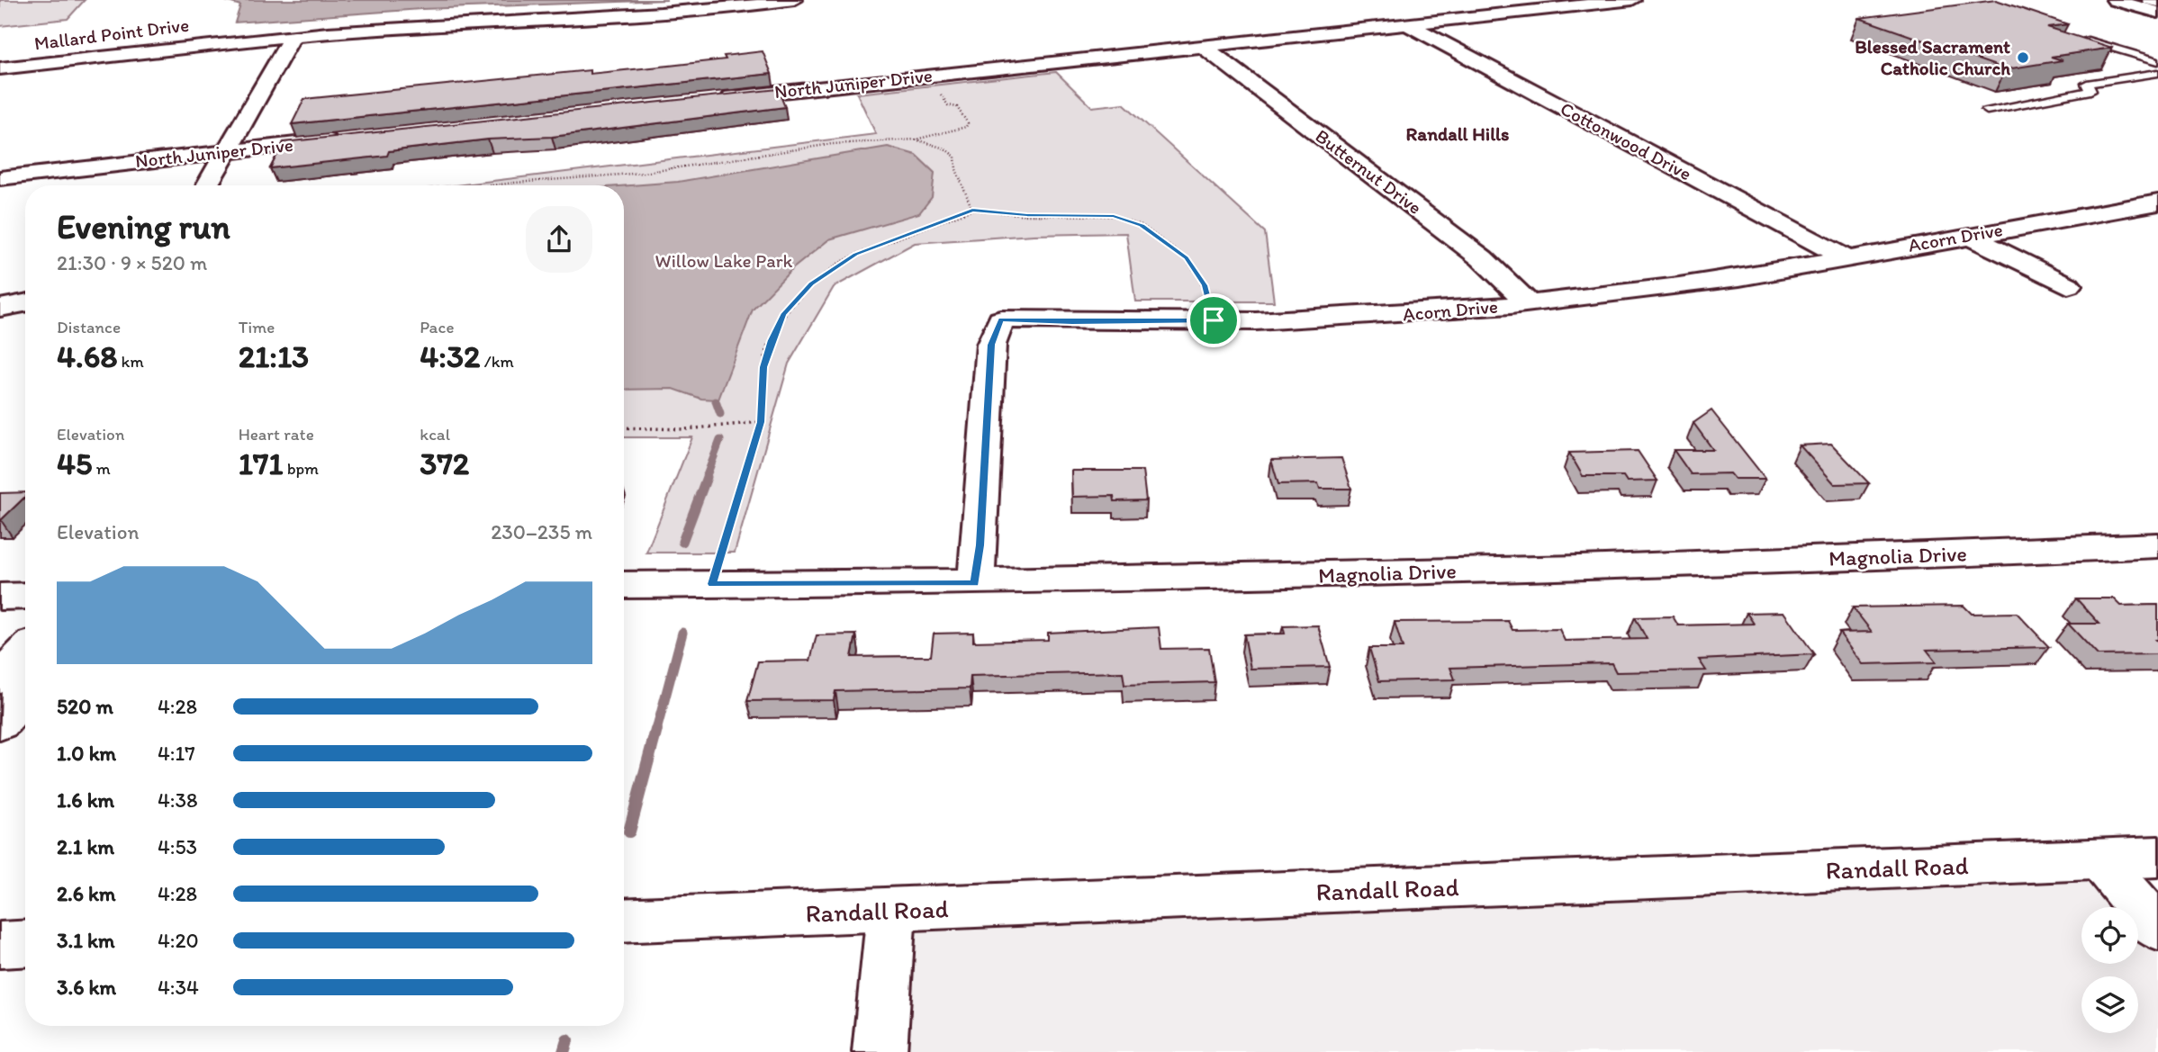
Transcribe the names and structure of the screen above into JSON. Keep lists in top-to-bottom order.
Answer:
{
  "streets": {
    "street": [
      "Mallard Point Drive",
      "North Juniper Drive",
      "Cottonwood Drive",
      "Butternut Drive",
      "Acorn Drive",
      "Magnolia Drive",
      "Randall Road"
    ]
  },
  "crossings": [
    ["North Juniper Drive", "Cottonwood Drive"],
    ["North Juniper Drive", "Butternut Drive"],
    ["Cottonwood Drive", "Acorn Drive"],
    ["Butternut Drive", "Acorn Drive"],
    ["Acorn Drive", "Magnolia Drive"]
  ],
  "districts": ["Randall Hills"],
  "parks": ["Willow Lake Park"],
  "places": ["Blessed Sacrament Catholic Church"],
  "page": {
    "heading": ["Evening run", "21:30 · 9 × 520 m"],
    "stats": [
      ["Distance", "4.68 km"],
      ["Time", "21:13"],
      ["Pace", "4:32 /km"],
      ["Elevation", "45 m"],
      ["Heart rate", "171 bpm"],
      ["kcal", "372"]
    ],
    "chart": ["Elevation", "230–235 m"],
    "list": [
      {
        "name": "520 m",
        "note": "4:28"
      },
      {
        "name": "1.0 km",
        "note": "4:17"
      },
      {
        "name": "1.6 km",
        "note": "4:38"
      },
      {
        "name": "2.1 km",
        "note": "4:53"
      },
      {
        "name": "2.6 km",
        "note": "4:28"
      },
      {
        "name": "3.1 km",
        "note": "4:20"
      },
      {
        "name": "3.6 km",
        "note": "4:34"
      }
    ]
  }
}
